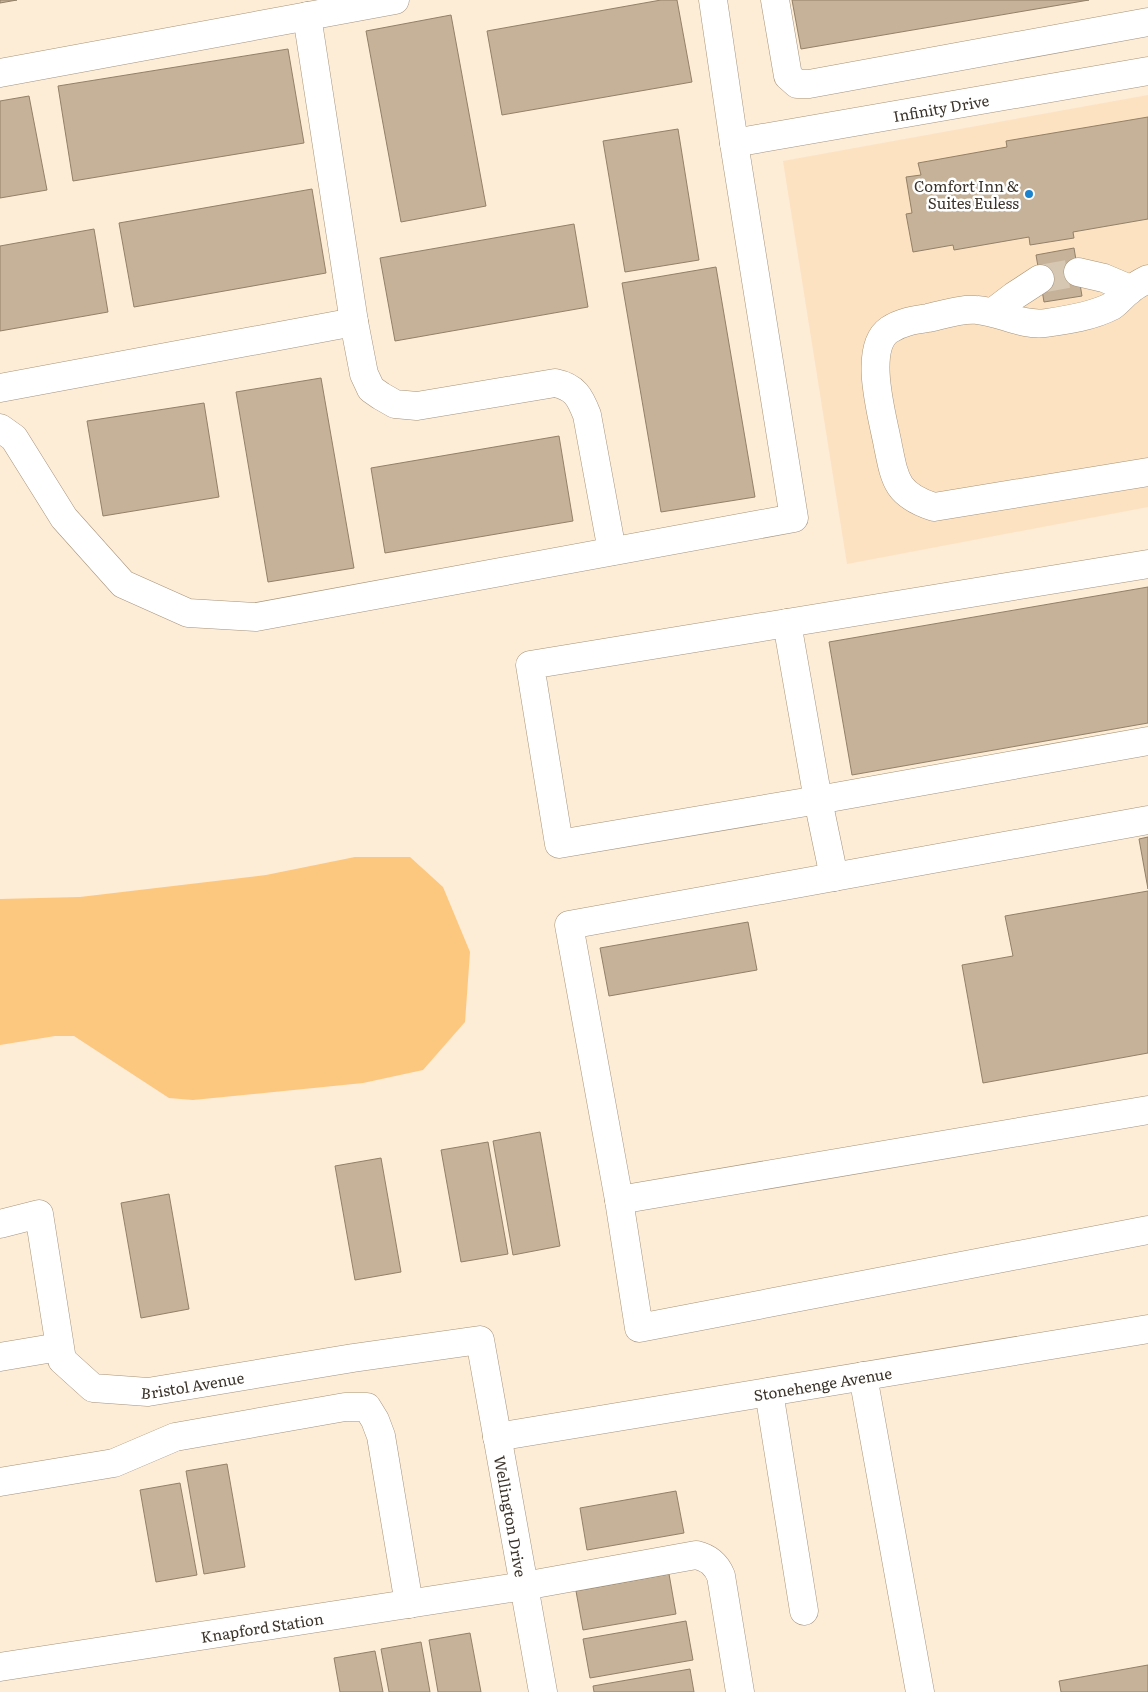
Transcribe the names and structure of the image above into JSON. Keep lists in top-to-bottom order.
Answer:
{
  "streets": {
    "street": [
      "Infinity Drive",
      "Bristol Avenue",
      "Stonehenge Avenue",
      "Wellington Drive",
      "Knapford Station"
    ]
  },
  "crossings": [
    ["Bristol Avenue", "Wellington Drive"],
    ["Stonehenge Avenue", "Wellington Drive"],
    ["Wellington Drive", "Knapford Station"]
  ],
  "places": ["Comfort Inn & Suites Euless"]
}
